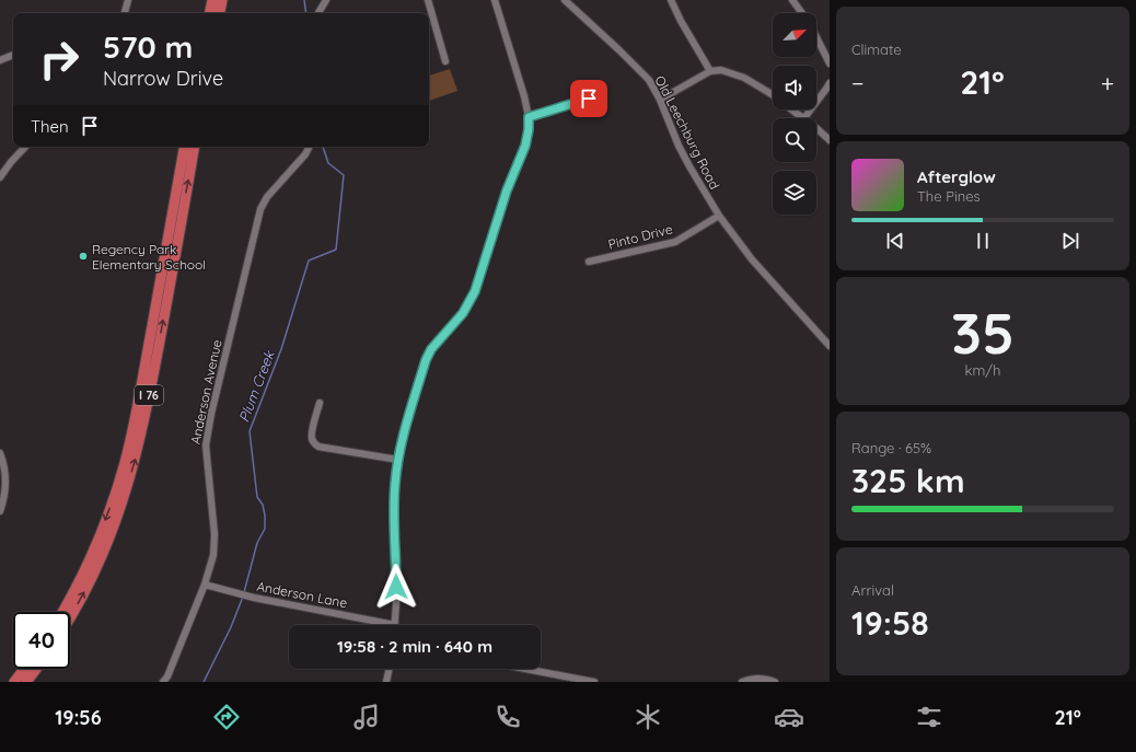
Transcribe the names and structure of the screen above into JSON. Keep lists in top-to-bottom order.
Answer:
{
  "streets": {
    "highway": ["I 76"],
    "street": [
      "Old Leechburg Road",
      "Pinto Drive",
      "Anderson Avenue",
      "Anderson Lane"
    ]
  },
  "crossings": [
    ["Old Leechburg Road", "Pinto Drive"],
    ["Anderson Avenue", "Anderson Lane"]
  ],
  "water": ["Plum Creek"],
  "places": ["Regency Park Elementary School"],
  "north": "top right",
  "page": {
    "tile": [
      "Climate",
      ["35", "km/h"],
      ["Range · 65%", "325 km"],
      ["Arrival", "19:58"]
    ],
    "turn": ["570 m", "Narrow Drive"],
    "heat": ["−", "21°", "+"],
    "then": "Then",
    "song": ["Afterglow", "The Pines"],
    "limit": "40",
    "trip": "19:58 · 2 min · 640 m",
    "tabs": ["19:56", "21°"]
  }
}
